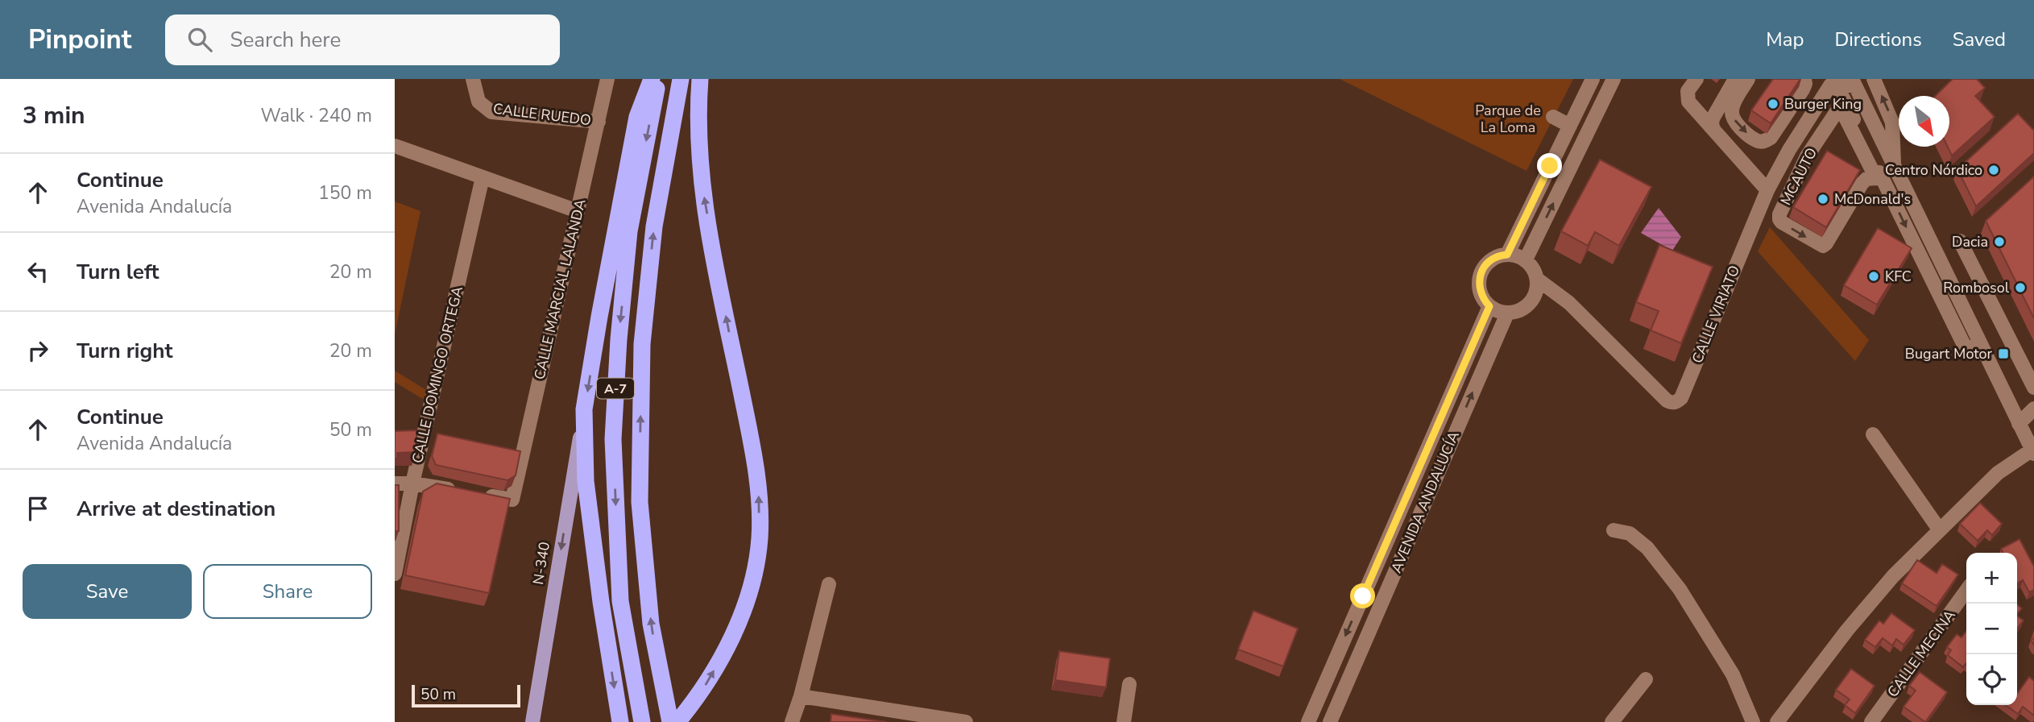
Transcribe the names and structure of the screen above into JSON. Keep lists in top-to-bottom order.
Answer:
{
  "streets": {
    "highway": ["A-7"],
    "main road": ["N-340"],
    "street": [
      "CALLE RUEDO",
      "MCAUTO",
      "CALLE MARCIAL LALANDA",
      "CALLE VIRIATO",
      "CALLE DOMINGO ORTEGA",
      "AVENIDA ANDALUCÍA",
      "CALLE MECINA"
    ]
  },
  "crossings": [
    ["CALLE RUEDO", "CALLE MARCIAL LALANDA"],
    ["CALLE VIRIATO", "AVENIDA ANDALUCÍA"]
  ],
  "one_way": ["N-340"],
  "parks": ["Parque de La Loma"],
  "places": {
    "other": [
      "Burger King",
      "Centro Nórdico",
      "McDonald's",
      "Dacia",
      "KFC",
      "Rombosol"
    ],
    "transit": ["Bugart Motor"]
  },
  "scale_bar": "50 m",
  "north": "bottom right",
  "page": {
    "header": "Pinpoint",
    "search": "Search here",
    "nav": ["Map", "Directions", "Saved"],
    "heading": ["3 min", "Walk · 240 m"],
    "list": [
      ["Continue", "Avenida Andalucía", "150 m"],
      ["Turn left", "20 m"],
      ["Turn right", "20 m"],
      ["Continue", "Avenida Andalucía", "50 m"],
      "Arrive at destination"
    ],
    "buttons": ["Save", "Share"],
    "map_buttons": ["+", "−"],
    "scale": "50 m"
  }
}
